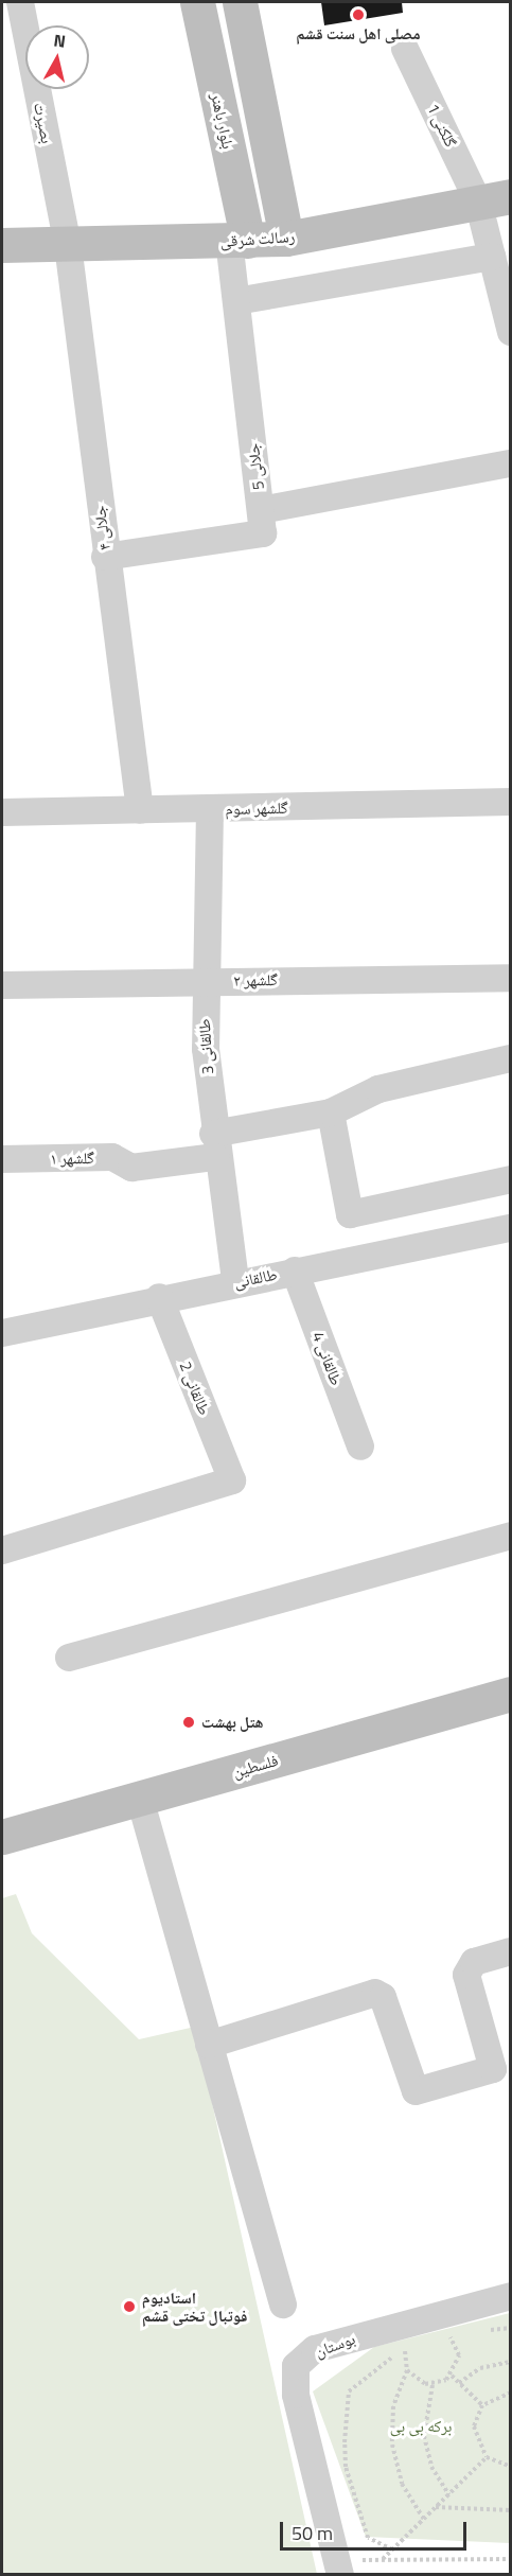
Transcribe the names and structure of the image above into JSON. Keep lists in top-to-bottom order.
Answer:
{
  "streets": {
    "main road": ["بلوار باهنر", "رسالت شرقی", "فلسطین"],
    "street": [
      "بصیرت",
      "گلکنی 1",
      "جلالی 5",
      "جلالی ۴",
      "گلشهر سوم",
      "گلشهر ۲",
      "طالقانی 3",
      "گلشهر ۱",
      "طالقانی",
      "طالقانی 4",
      "طالقانی 2",
      "بوستان"
    ]
  },
  "crossings": [
    ["بلوار باهنر", "رسالت شرقی"],
    ["بلوار باهنر", "جلالی 5"],
    ["بصیرت", "رسالت شرقی"],
    ["بصیرت", "جلالی ۴"],
    ["گلکنی 1", "رسالت شرقی"],
    ["رسالت شرقی", "جلالی 5"],
    ["رسالت شرقی", "جلالی ۴"],
    ["جلالی 5", "جلالی ۴"],
    ["جلالی ۴", "گلشهر سوم"],
    ["گلشهر سوم", "طالقانی 3"],
    ["گلشهر ۲", "طالقانی 3"],
    ["طالقانی 3", "گلشهر ۱"],
    ["طالقانی 3", "طالقانی"],
    ["طالقانی", "طالقانی 4"],
    ["طالقانی", "طالقانی 2"]
  ],
  "parks": ["برکه بی بی"],
  "places": ["مصلی اهل سنت قشم", "هتل بهشت", "استادیوم فوتبال تختی قشم"],
  "scale_bar": "50 m",
  "north": "top"
}
